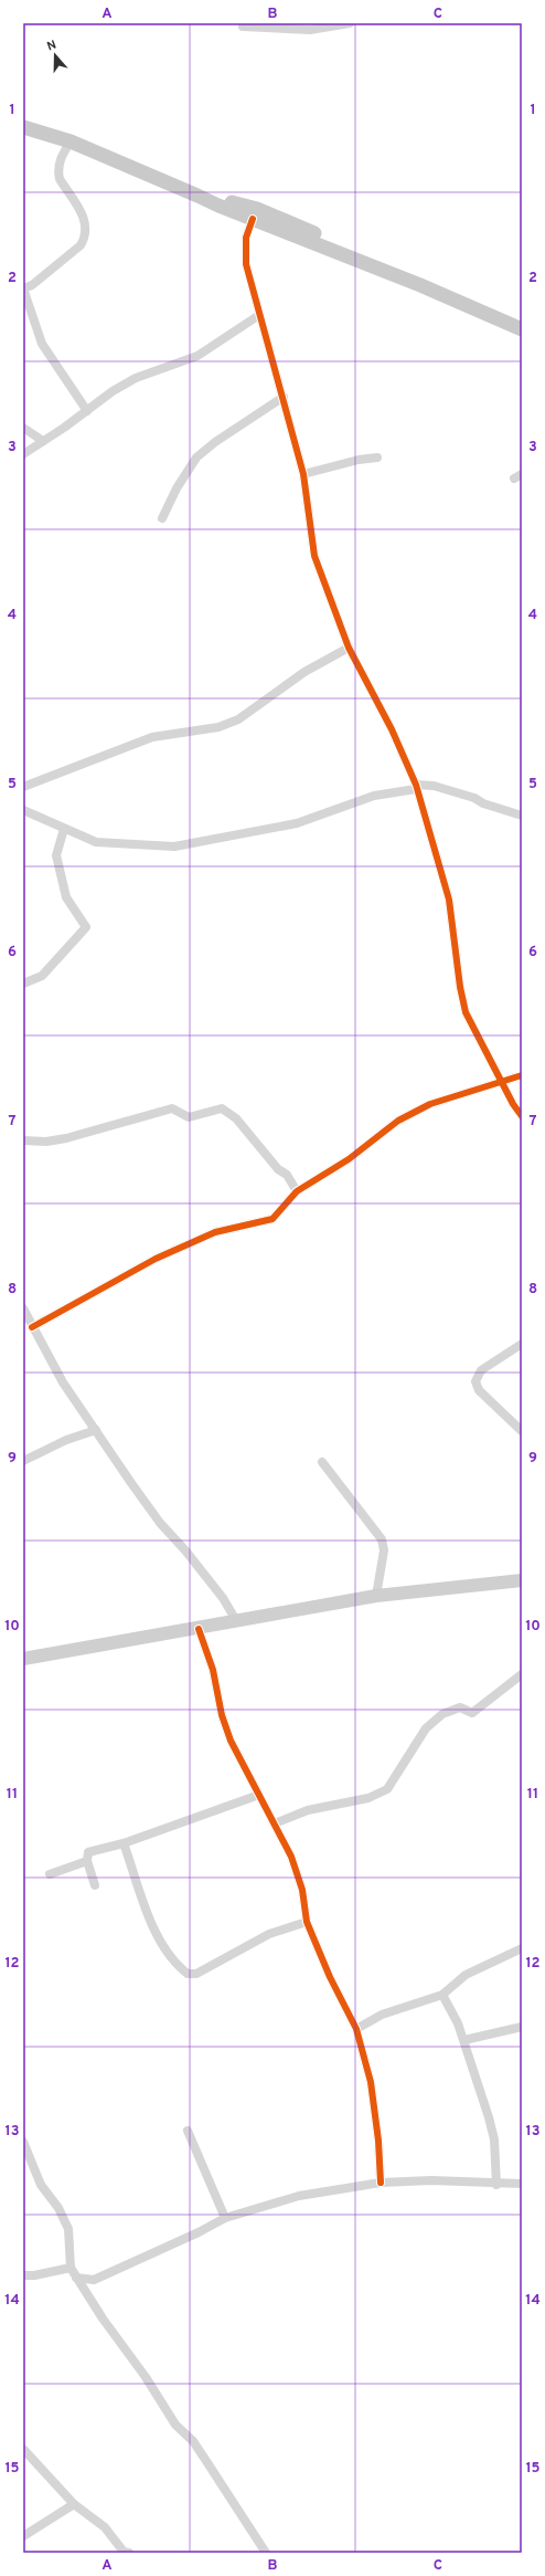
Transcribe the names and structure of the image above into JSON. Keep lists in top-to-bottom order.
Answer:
{
  "north": "top",
  "grid": {
    "columns": ["A", "B", "C"],
    "rows": [
      "1",
      "2",
      "3",
      "4",
      "5",
      "6",
      "7",
      "8",
      "9",
      "10",
      "11",
      "12",
      "13",
      "14",
      "15"
    ]
  }
}
